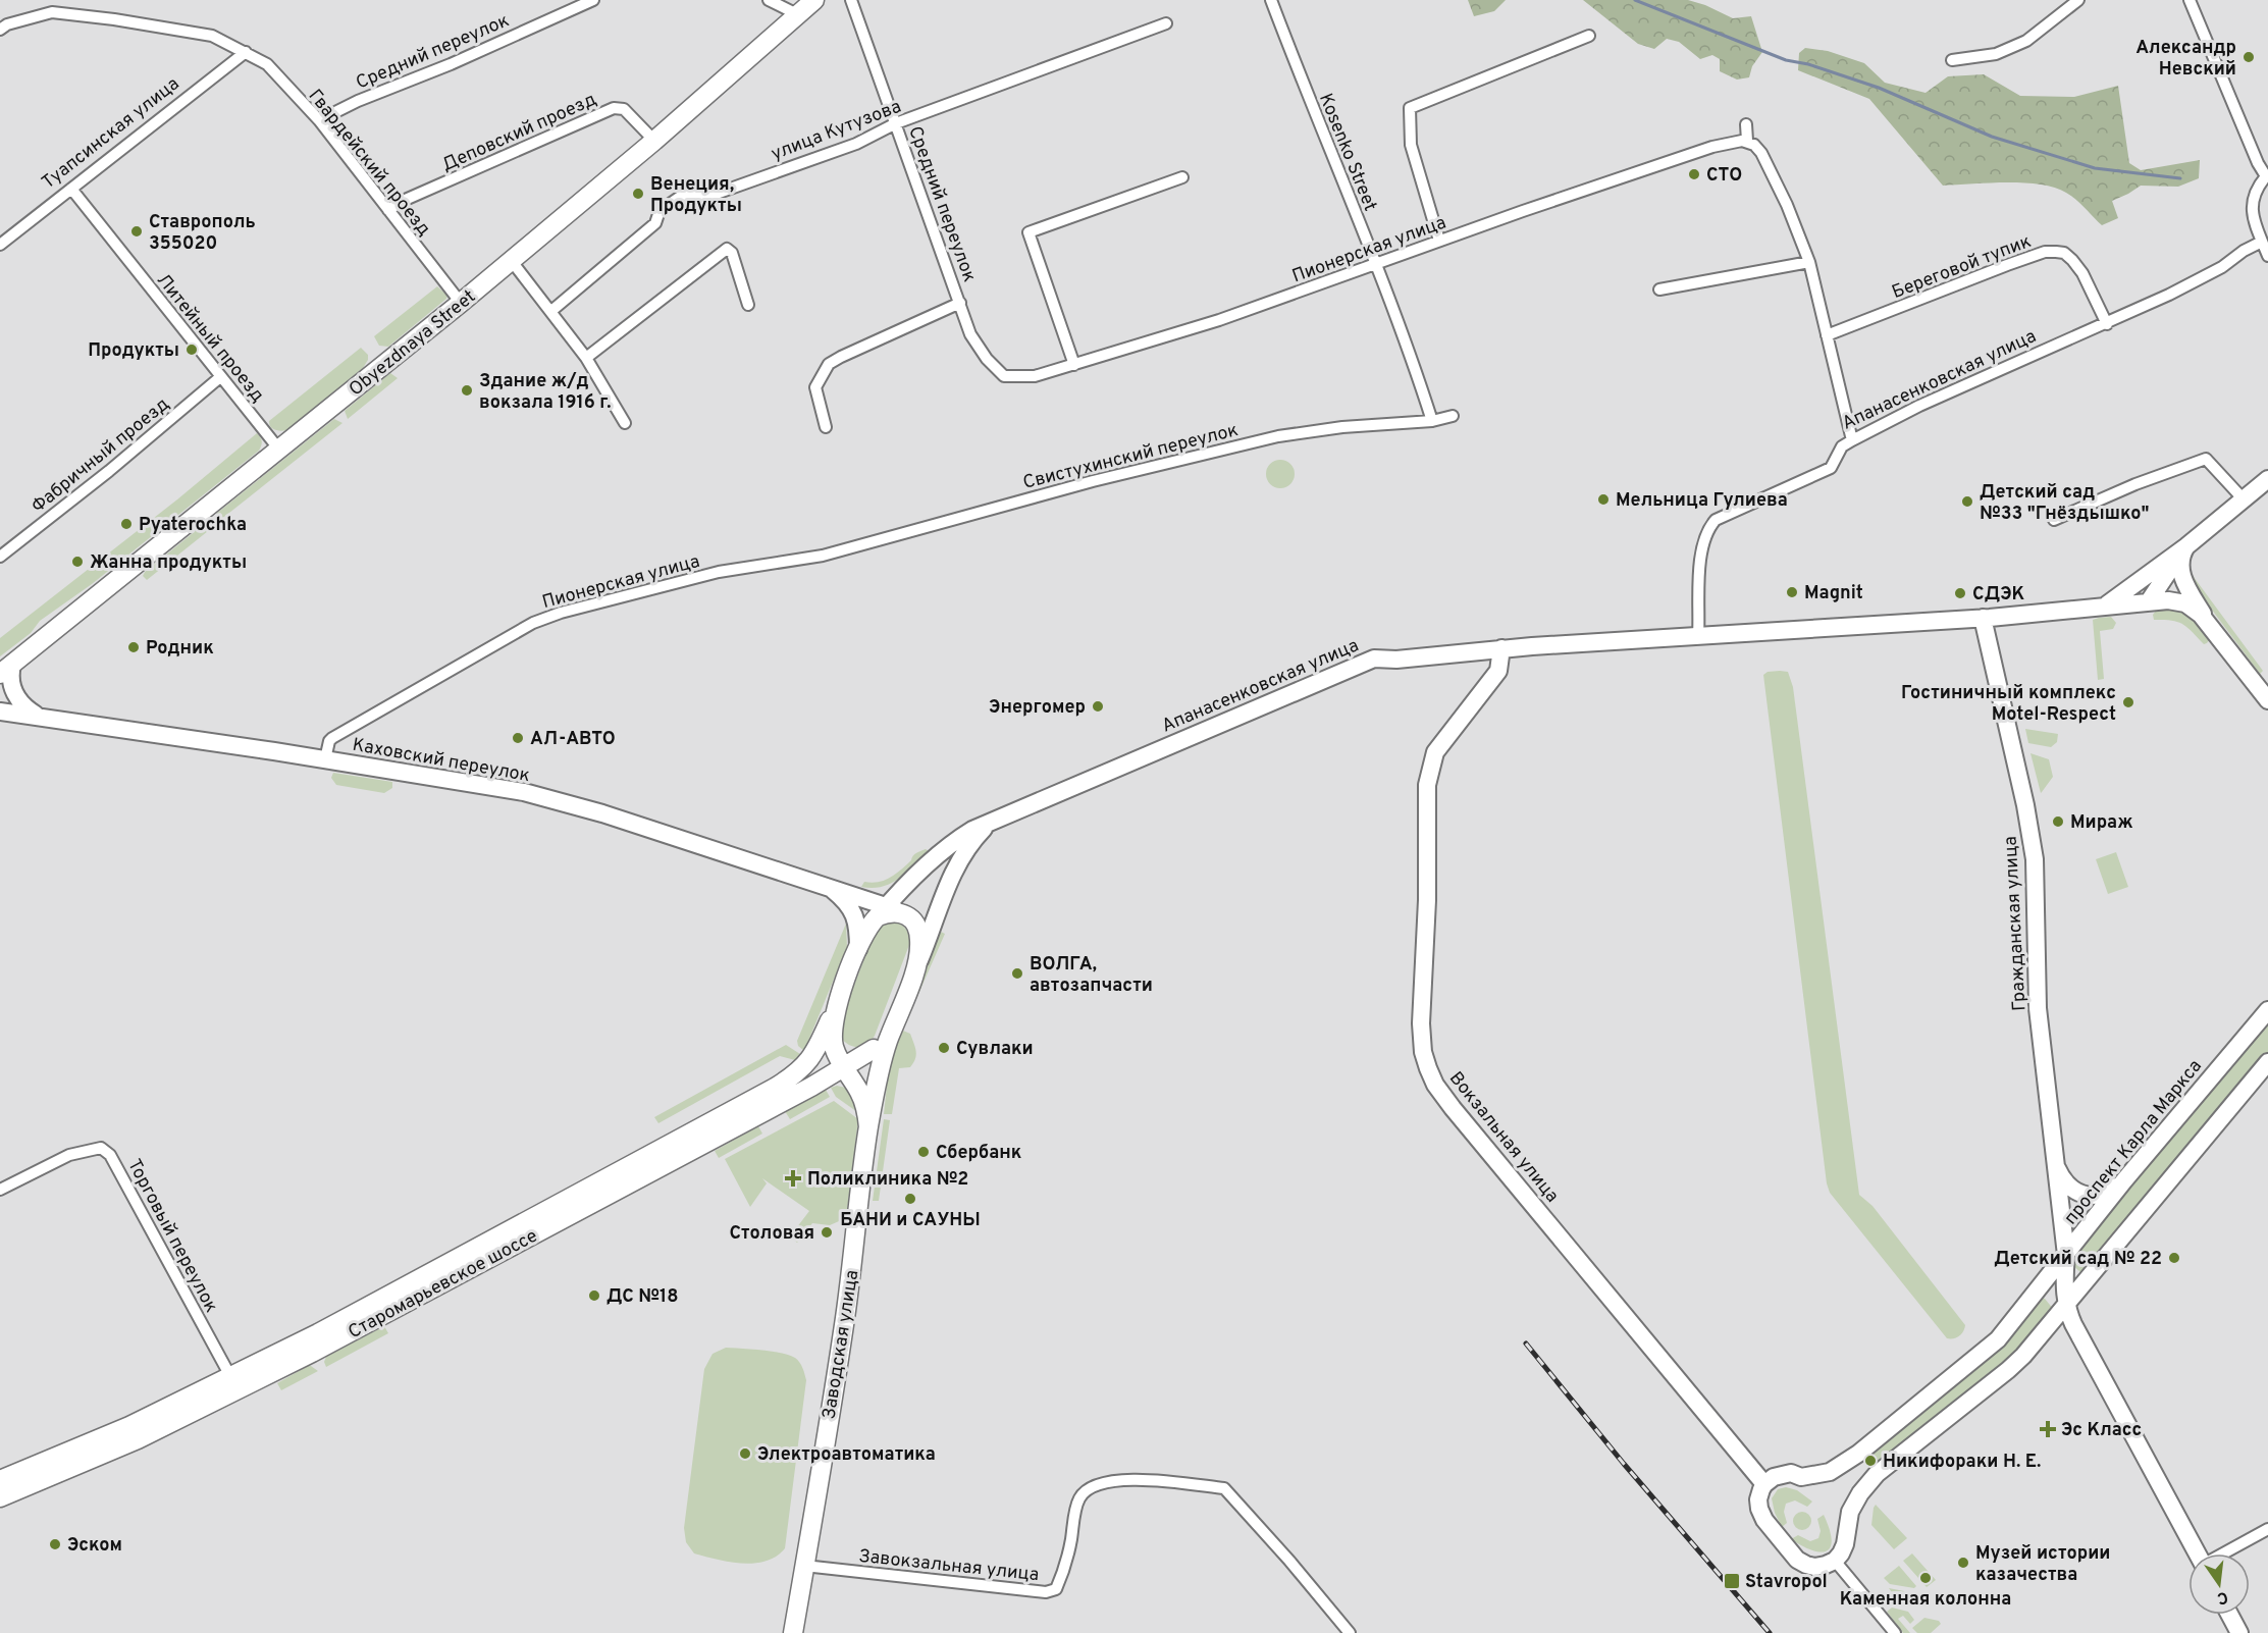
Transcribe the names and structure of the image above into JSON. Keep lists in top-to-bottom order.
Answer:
{
  "streets": {
    "main road": [
      "Obyezdnaya Street",
      "Апанасенковская улица",
      "Каховский переулок",
      "Гражданская улица",
      "Вокзальная улица",
      "проспект Карла Маркса",
      "Старомарьевское шоссе",
      "Заводская улица"
    ],
    "street": [
      "Средний переулок",
      "улица Кутузова",
      "Деповский проезд",
      "Туапсинская улица",
      "Kosenko Street",
      "Гвардейский проезд",
      "Пионерская улица",
      "Береговой тупик",
      "Литейный проезд",
      "Фабричный проезд",
      "Свистухинский переулок",
      "Торговый переулок",
      "Завокзальная улица"
    ]
  },
  "crossings": [
    ["Средний переулок", "улица Кутузова"],
    ["Средний переулок", "Гвардейский проезд"],
    ["Средний переулок", "Пионерская улица"],
    ["Деповский проезд", "Гвардейский проезд"],
    ["Деповский проезд", "Obyezdnaya Street"],
    ["Туапсинская улица", "Гвардейский проезд"],
    ["Туапсинская улица", "Литейный проезд"],
    ["Kosenko Street", "Пионерская улица"],
    ["Kosenko Street", "Свистухинский переулок"],
    ["Гвардейский проезд", "Obyezdnaya Street"],
    ["Пионерская улица", "Свистухинский переулок"],
    ["Пионерская улица", "Каховский переулок"],
    ["Береговой тупик", "Апанасенковская улица"],
    ["Литейный проезд", "Obyezdnaya Street"],
    ["Литейный проезд", "Фабричный проезд"],
    ["Апанасенковская улица", "Гражданская улица"],
    ["Апанасенковская улица", "Вокзальная улица"],
    ["Гражданская улица", "проспект Карла Маркса"],
    ["Вокзальная улица", "проспект Карла Маркса"],
    ["Торговый переулок", "Старомарьевское шоссе"],
    ["Заводская улица", "Завокзальная улица"]
  ],
  "places": {
    "other": [
      "Александр Невский",
      "СТО",
      "Венеция, Продукты",
      "Ставрополь 355020",
      "Продукты",
      "Здание ж/д вокзала 1916 г.",
      "Мельница Гулиева",
      "Детский сад №33 \"Гнёздышко\"",
      "Pyaterochka",
      "Жанна продукты",
      "Magnit",
      "СДЭК",
      "Родник",
      "Гостиничный комплекс Motel-Respect",
      "Энергомер",
      "АЛ-АВТО",
      "Мираж",
      "ВОЛГА, автозапчасти",
      "Сувлаки",
      "Сбербанк",
      "БАНИ и САУНЫ",
      "Столовая",
      "Детский сад № 22",
      "ДС №18",
      "Электроавтоматика",
      "Никифораки Н. Е.",
      "Эском",
      "Музей истории казачества",
      "Каменная колонна"
    ],
    "health": ["Поликлиника №2", "Эс Класс"],
    "transit": ["Stavropol"]
  },
  "north": "bottom"
}
